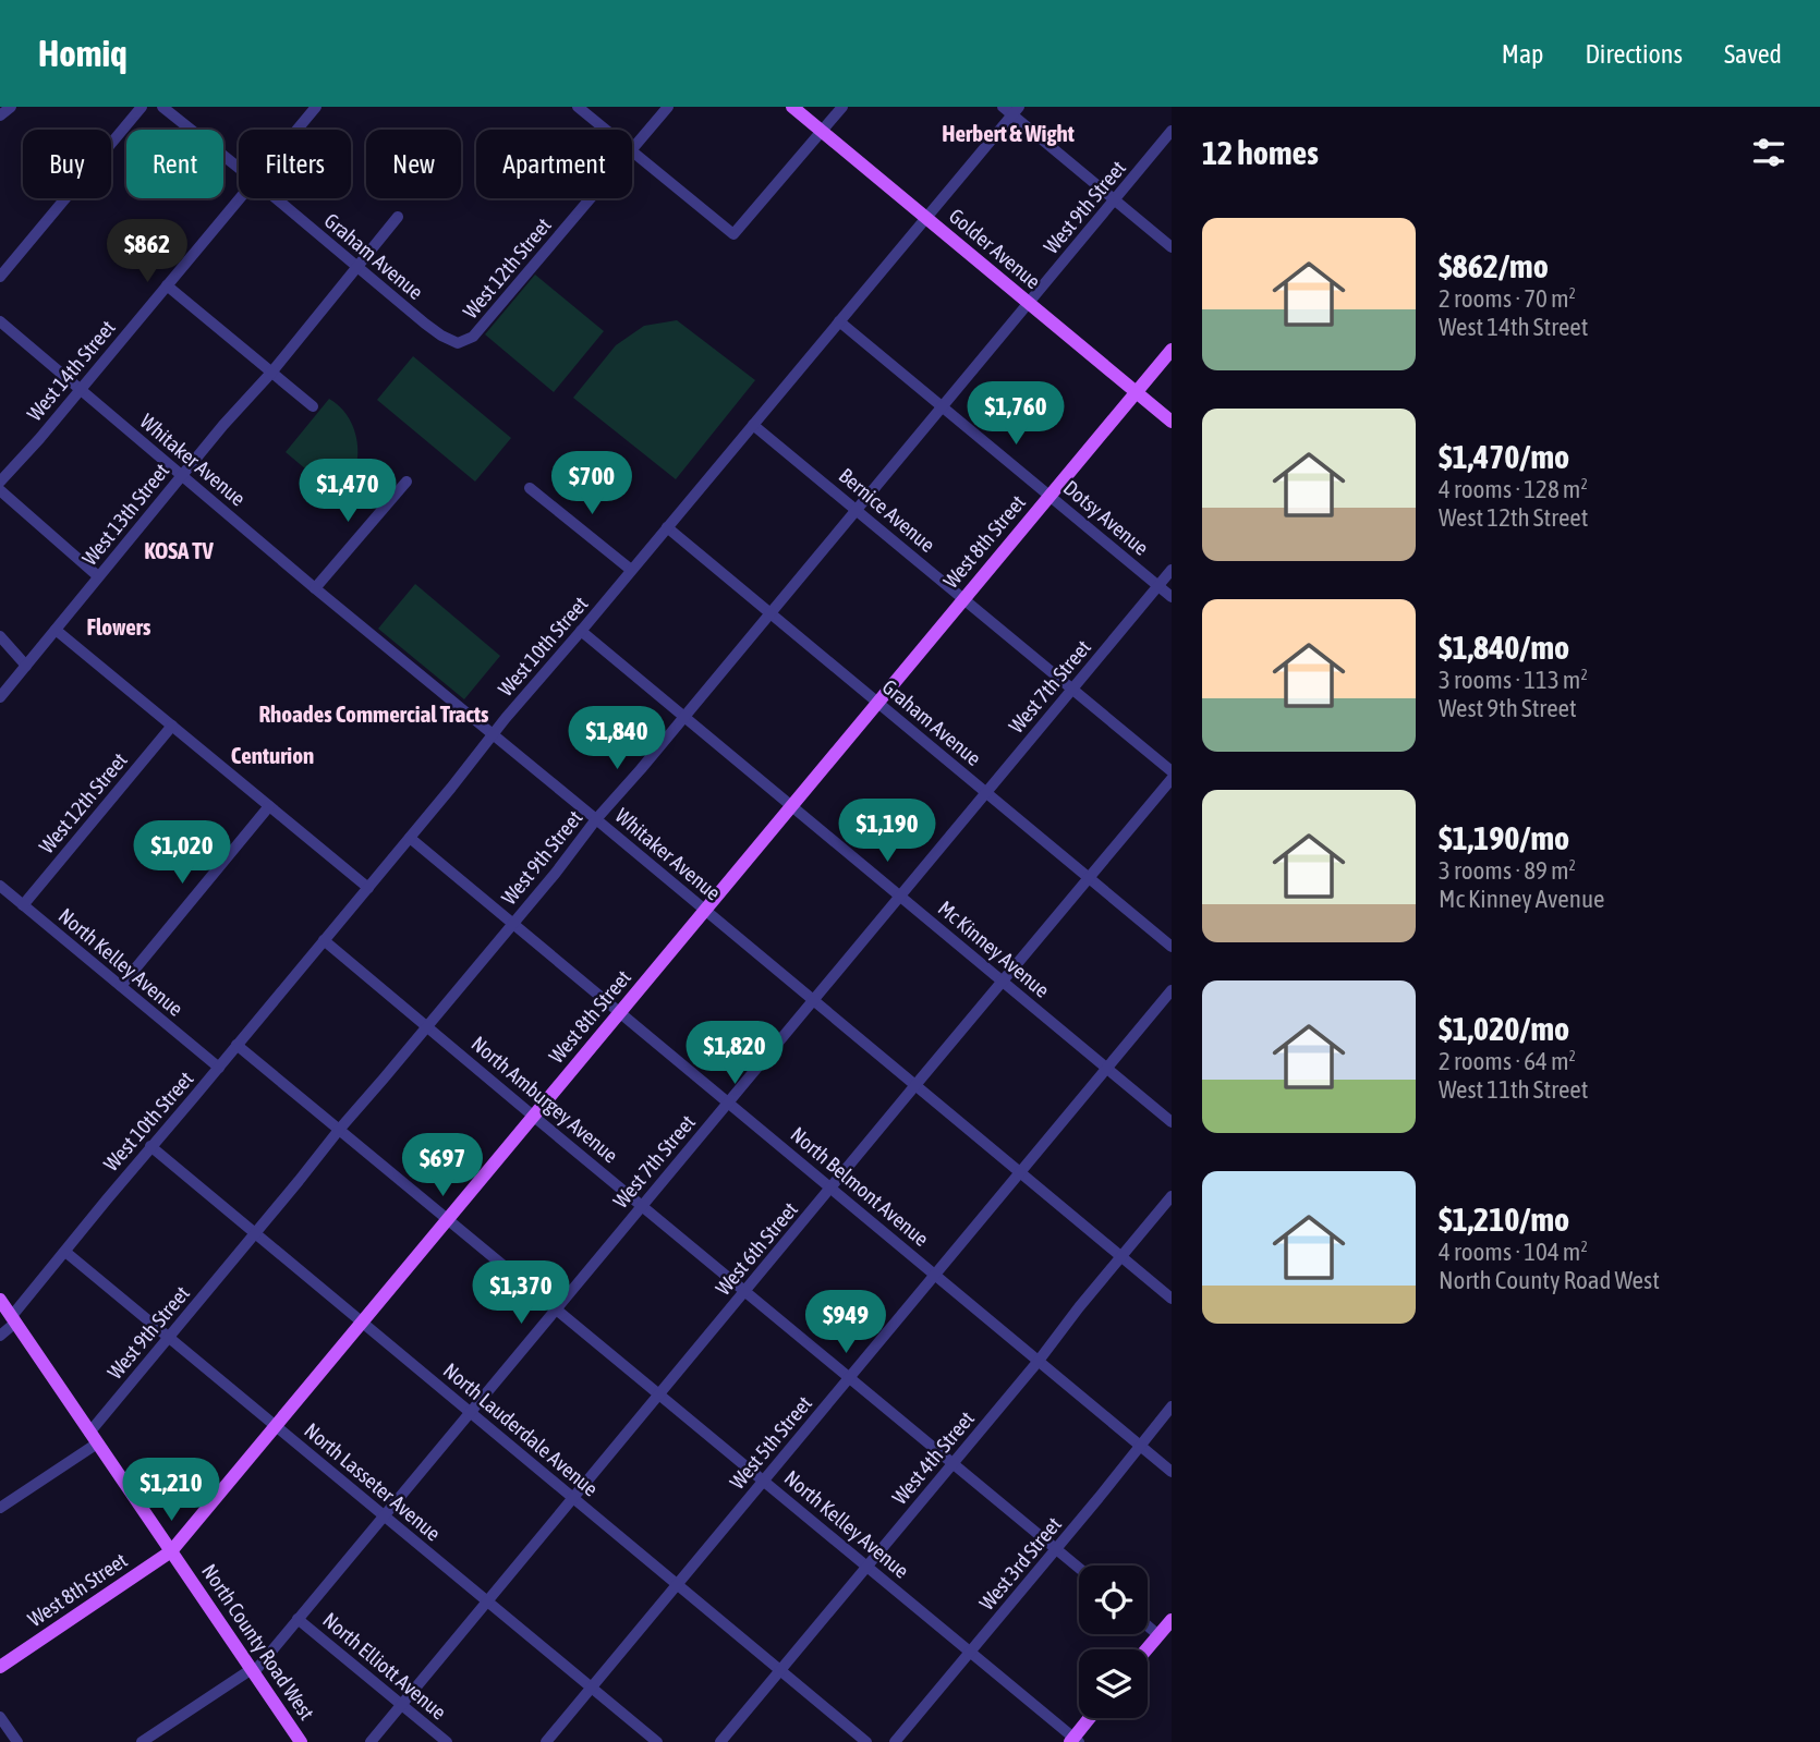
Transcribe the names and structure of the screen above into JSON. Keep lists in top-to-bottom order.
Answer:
{
  "streets": {
    "main road": ["Golder Avenue", "West 8th Street", "North County Road West"],
    "street": [
      "West 9th Street",
      "Graham Avenue",
      "West 12th Street",
      "West 14th Street",
      "Whitaker Avenue",
      "Bernice Avenue",
      "West 13th Street",
      "Dotsy Avenue",
      "West 10th Street",
      "West 7th Street",
      "Mc Kinney Avenue",
      "North Kelley Avenue",
      "North Amburgey Avenue",
      "North Belmont Avenue",
      "West 6th Street",
      "North Lauderdale Avenue",
      "West 5th Street",
      "West 4th Street",
      "North Lasseter Avenue",
      "West 3rd Street",
      "North Elliott Avenue"
    ]
  },
  "crossings": [
    ["West 9th Street", "Golder Avenue"],
    ["West 9th Street", "Graham Avenue"],
    ["West 9th Street", "Whitaker Avenue"],
    ["West 9th Street", "Bernice Avenue"],
    ["West 9th Street", "Dotsy Avenue"],
    ["West 9th Street", "Mc Kinney Avenue"],
    ["West 9th Street", "North Kelley Avenue"],
    ["West 9th Street", "North Amburgey Avenue"],
    ["West 9th Street", "North Belmont Avenue"],
    ["West 9th Street", "North Lauderdale Avenue"],
    ["West 9th Street", "North Lasseter Avenue"],
    ["West 9th Street", "North County Road West"],
    ["Golder Avenue", "West 8th Street"],
    ["Golder Avenue", "West 10th Street"],
    ["Graham Avenue", "West 12th Street"],
    ["Graham Avenue", "West 13th Street"],
    ["Graham Avenue", "West 8th Street"],
    ["Graham Avenue", "West 10th Street"],
    ["Graham Avenue", "West 7th Street"],
    ["Graham Avenue", "West 6th Street"],
    ["West 12th Street", "North Kelley Avenue"],
    ["West 14th Street", "Whitaker Avenue"],
    ["Whitaker Avenue", "West 13th Street"],
    ["Whitaker Avenue", "West 8th Street"],
    ["Whitaker Avenue", "West 10th Street"],
    ["Whitaker Avenue", "West 7th Street"],
    ["Whitaker Avenue", "West 6th Street"],
    ["Whitaker Avenue", "West 5th Street"],
    ["Whitaker Avenue", "West 4th Street"],
    ["Bernice Avenue", "West 8th Street"],
    ["Bernice Avenue", "West 10th Street"],
    ["Bernice Avenue", "West 7th Street"],
    ["Dotsy Avenue", "West 8th Street"],
    ["Dotsy Avenue", "West 10th Street"],
    ["Dotsy Avenue", "West 7th Street"],
    ["West 8th Street", "Mc Kinney Avenue"],
    ["West 8th Street", "North Kelley Avenue"],
    ["West 8th Street", "North Amburgey Avenue"],
    ["West 8th Street", "North Belmont Avenue"],
    ["West 8th Street", "North Lauderdale Avenue"],
    ["West 8th Street", "North Lasseter Avenue"],
    ["West 8th Street", "North County Road West"],
    ["West 10th Street", "Mc Kinney Avenue"],
    ["West 10th Street", "North Kelley Avenue"],
    ["West 10th Street", "North Amburgey Avenue"],
    ["West 10th Street", "North Belmont Avenue"],
    ["West 10th Street", "North Lauderdale Avenue"],
    ["West 10th Street", "North Lasseter Avenue"],
    ["West 10th Street", "North County Road West"],
    ["West 7th Street", "Mc Kinney Avenue"],
    ["West 7th Street", "North Kelley Avenue"],
    ["West 7th Street", "North Amburgey Avenue"],
    ["West 7th Street", "North Belmont Avenue"],
    ["West 7th Street", "North Lauderdale Avenue"],
    ["West 7th Street", "North Lasseter Avenue"],
    ["West 7th Street", "North County Road West"],
    ["West 7th Street", "North Elliott Avenue"],
    ["Mc Kinney Avenue", "West 6th Street"],
    ["Mc Kinney Avenue", "West 5th Street"],
    ["North Kelley Avenue", "West 6th Street"],
    ["North Kelley Avenue", "West 5th Street"],
    ["North Kelley Avenue", "West 4th Street"],
    ["North Kelley Avenue", "West 3rd Street"],
    ["North Amburgey Avenue", "West 6th Street"],
    ["North Amburgey Avenue", "West 5th Street"],
    ["North Amburgey Avenue", "West 4th Street"],
    ["North Amburgey Avenue", "West 3rd Street"],
    ["North Belmont Avenue", "West 6th Street"],
    ["North Belmont Avenue", "West 5th Street"],
    ["North Belmont Avenue", "West 4th Street"],
    ["North Belmont Avenue", "West 3rd Street"],
    ["West 6th Street", "North Lauderdale Avenue"],
    ["West 6th Street", "North Lasseter Avenue"],
    ["West 6th Street", "North Elliott Avenue"],
    ["North Lauderdale Avenue", "West 5th Street"],
    ["North Lauderdale Avenue", "West 4th Street"],
    ["West 5th Street", "North Lasseter Avenue"]
  ],
  "districts": [
    "Herbert & Wight",
    "KOSA TV",
    "Flowers",
    "Rhoades Commercial Tracts",
    "Centurion"
  ],
  "page": {
    "header": "Homiq",
    "nav": ["Map", "Directions", "Saved"],
    "heading": "12 homes",
    "chip": [
      "Buy",
      "Rent",
      "Filters",
      "New",
      "Apartment"
    ],
    "list": [
      {
        "name": "$862/mo",
        "note": "2 rooms · 70 m² · West 14th Street"
      },
      {
        "name": "$1,470/mo",
        "note": "4 rooms · 128 m² · West 12th Street"
      },
      {
        "name": "$1,840/mo",
        "note": "3 rooms · 113 m² · West 9th Street"
      },
      {
        "name": "$1,190/mo",
        "note": "3 rooms · 89 m² · Mc Kinney Avenue"
      },
      {
        "name": "$1,020/mo",
        "note": "2 rooms · 64 m² · West 11th Street"
      },
      {
        "name": "$1,210/mo",
        "note": "4 rooms · 104 m² · North County Road West"
      }
    ],
    "price": [
      "$862",
      "$1,760",
      "$700",
      "$1,470",
      "$1,840",
      "$1,190",
      "$1,020",
      "$1,820",
      "$697",
      "$1,370",
      "$949",
      "$1,210"
    ]
  }
}
